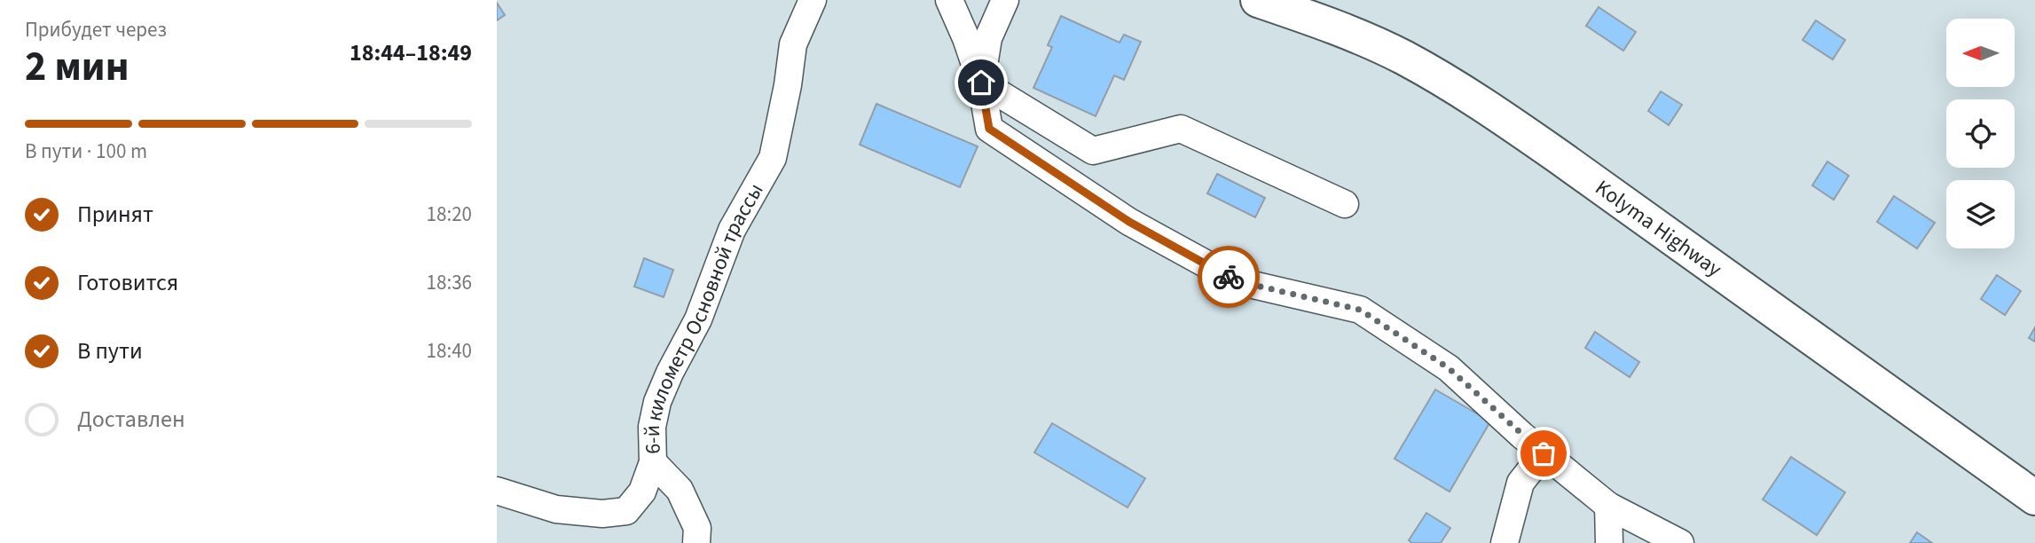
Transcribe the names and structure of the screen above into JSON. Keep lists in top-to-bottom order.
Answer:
{
  "streets": {
    "highway": ["Kolyma Highway"],
    "street": ["6-й километр Основной трассы"]
  },
  "north": "left",
  "page": {
    "heading": ["2 мин", "Прибудет через", "18:44–18:49"],
    "bar": "В пути · 100 m",
    "list": [
      ["Принят", "18:20"],
      ["Готовится", "18:36"],
      ["В пути", "18:40"],
      "Доставлен"
    ]
  }
}
